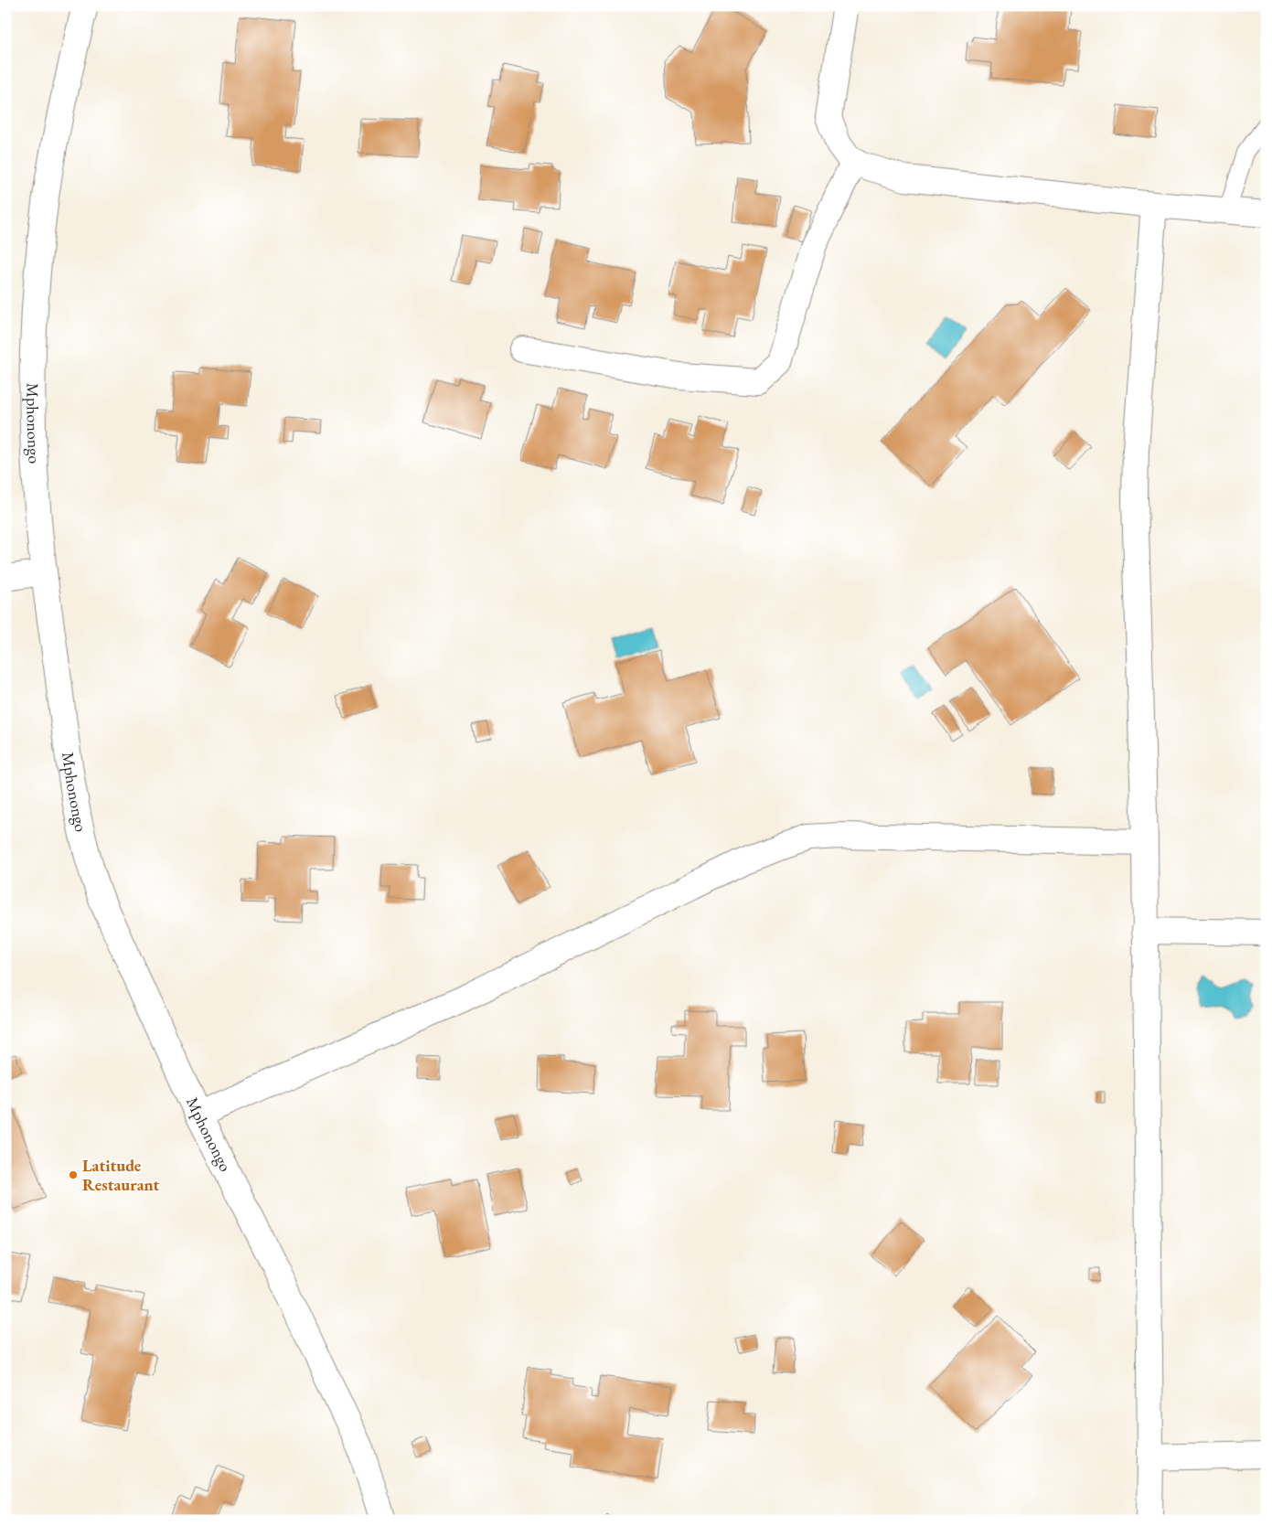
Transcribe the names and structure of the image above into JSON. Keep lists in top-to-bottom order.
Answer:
{
  "streets": {
    "street": ["Mphonongo"]
  },
  "places": ["Latitude Restaurant"]
}
